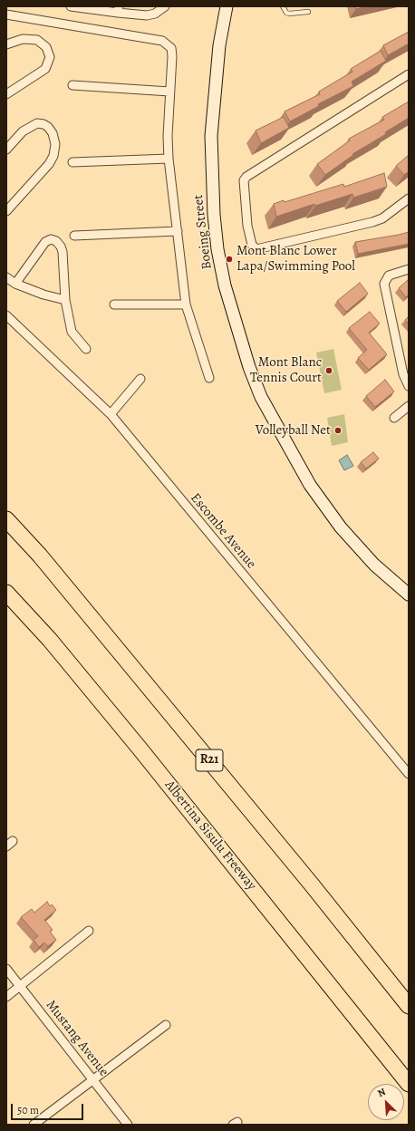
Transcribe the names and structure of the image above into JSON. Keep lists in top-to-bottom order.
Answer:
{
  "streets": {
    "highway": ["R21", "Albertina Sisulu Freeway"],
    "main road": ["Boeing Street"],
    "street": ["Escombe Avenue", "Mustang Avenue"]
  },
  "places": ["Mont Blanc Lower Lapa/Swimming Pool", "Mont Blanc Tennis Court", "Volleyball Net"],
  "scale_bar": "50 m",
  "north": "top left"
}
